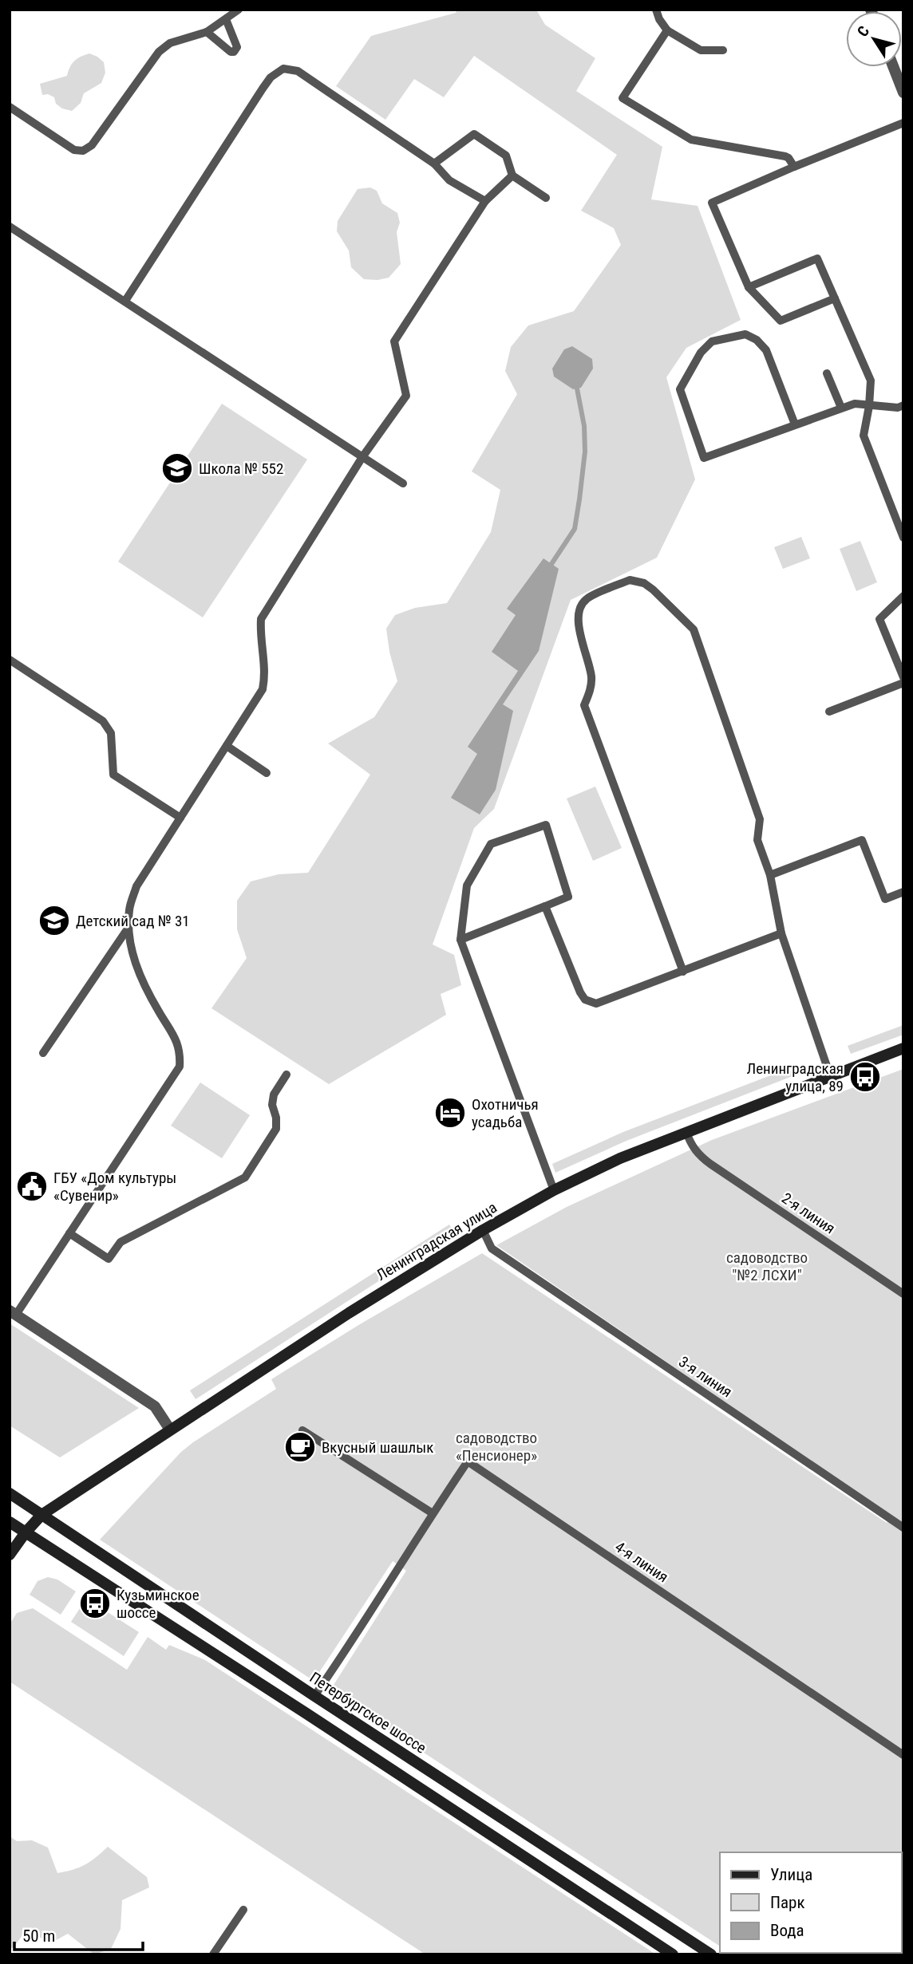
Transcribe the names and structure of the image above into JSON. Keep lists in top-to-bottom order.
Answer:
{
  "streets": {
    "main road": ["Ленинградская улица", "Петербургское шоссе"],
    "lane": ["2-я линия", "3-я линия", "4-я линия"]
  },
  "crossings": [
    ["2-я линия", "Ленинградская улица"],
    ["Ленинградская улица", "3-я линия"],
    ["Ленинградская улица", "Петербургское шоссе"],
    ["4-я линия", "Петербургское шоссе"]
  ],
  "parks": ["садоводство \"№2 ЛСХИ\"", "садоводство «Пенсионер»"],
  "places": {
    "school or university": ["Школа № 552", "Детский сад № 31"],
    "bus stop": ["Ленинградская улица, 89", "Кузьминское шоссе"],
    "hotel": ["Охотничья усадьба"],
    "public building": ["ГБУ «Дом культуры «Сувенир»"],
    "cafe": ["Вкусный шашлык"]
  },
  "legend": ["Улица", "Парк", "Вода"],
  "scale_bar": "50 m",
  "north": "top left"
}
